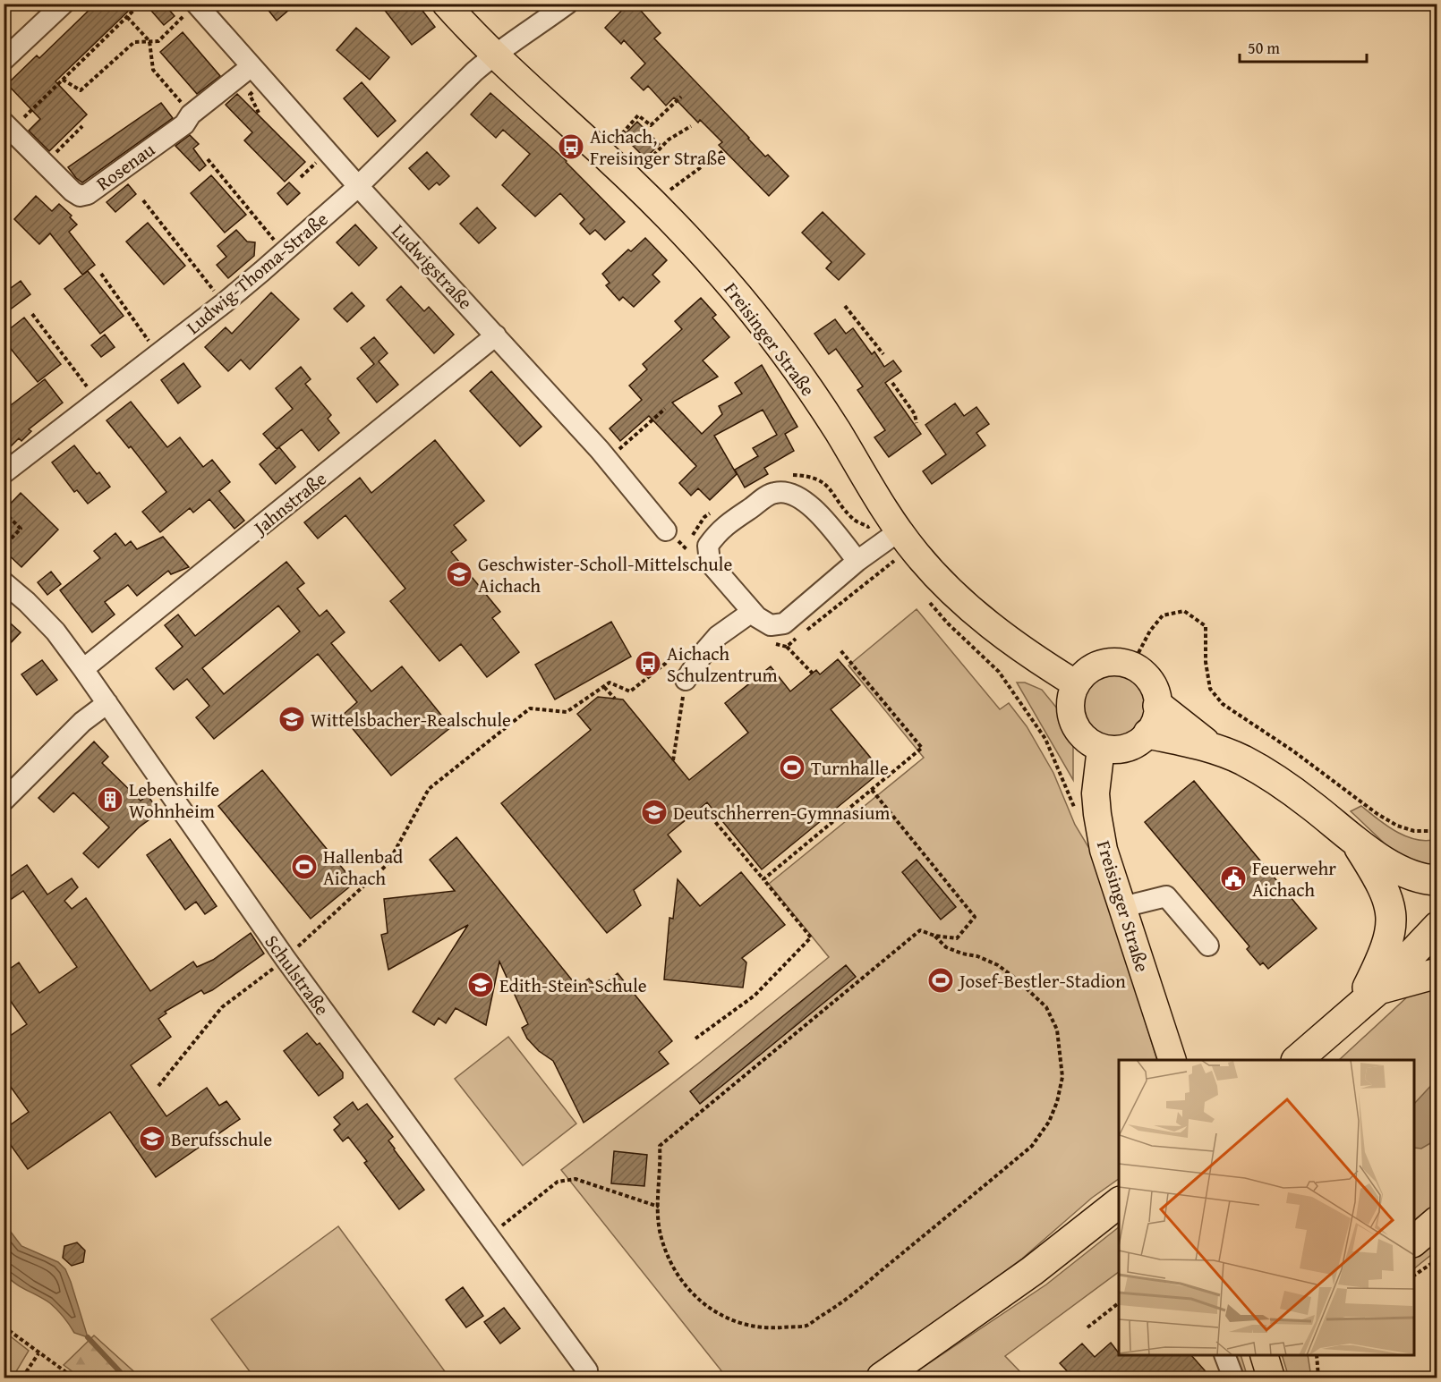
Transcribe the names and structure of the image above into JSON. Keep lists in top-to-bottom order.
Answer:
{
  "streets": {
    "main road": ["Freisinger Straße"],
    "street": [
      "Rosenau",
      "Ludwigstraße",
      "Ludwig-Thoma-Straße",
      "Jahnstraße",
      "Schulstraße"
    ]
  },
  "crossings": [
    ["Rosenau", "Ludwigstraße"],
    ["Ludwigstraße", "Ludwig-Thoma-Straße"],
    ["Ludwigstraße", "Jahnstraße"],
    ["Ludwig-Thoma-Straße", "Freisinger Straße"],
    ["Jahnstraße", "Schulstraße"]
  ],
  "places": {
    "bus stop": ["Aichach, Freisinger Straße", "Aichach Schulzentrum"],
    "school or university": [
      "Geschwister-Scholl-Mittelschule Aichach",
      "Wittelsbacher-Realschule",
      "Deutschherren-Gymnasium",
      "Edith-Stein-Schule",
      "Berufsschule"
    ],
    "sports": ["Turnhalle", "Hallenbad Aichach", "Josef-Bestler-Stadion"],
    "building": ["Lebenshilfe Wohnheim"],
    "public building": ["Feuerwehr Aichach"]
  },
  "scale_bar": "50 m"
}
